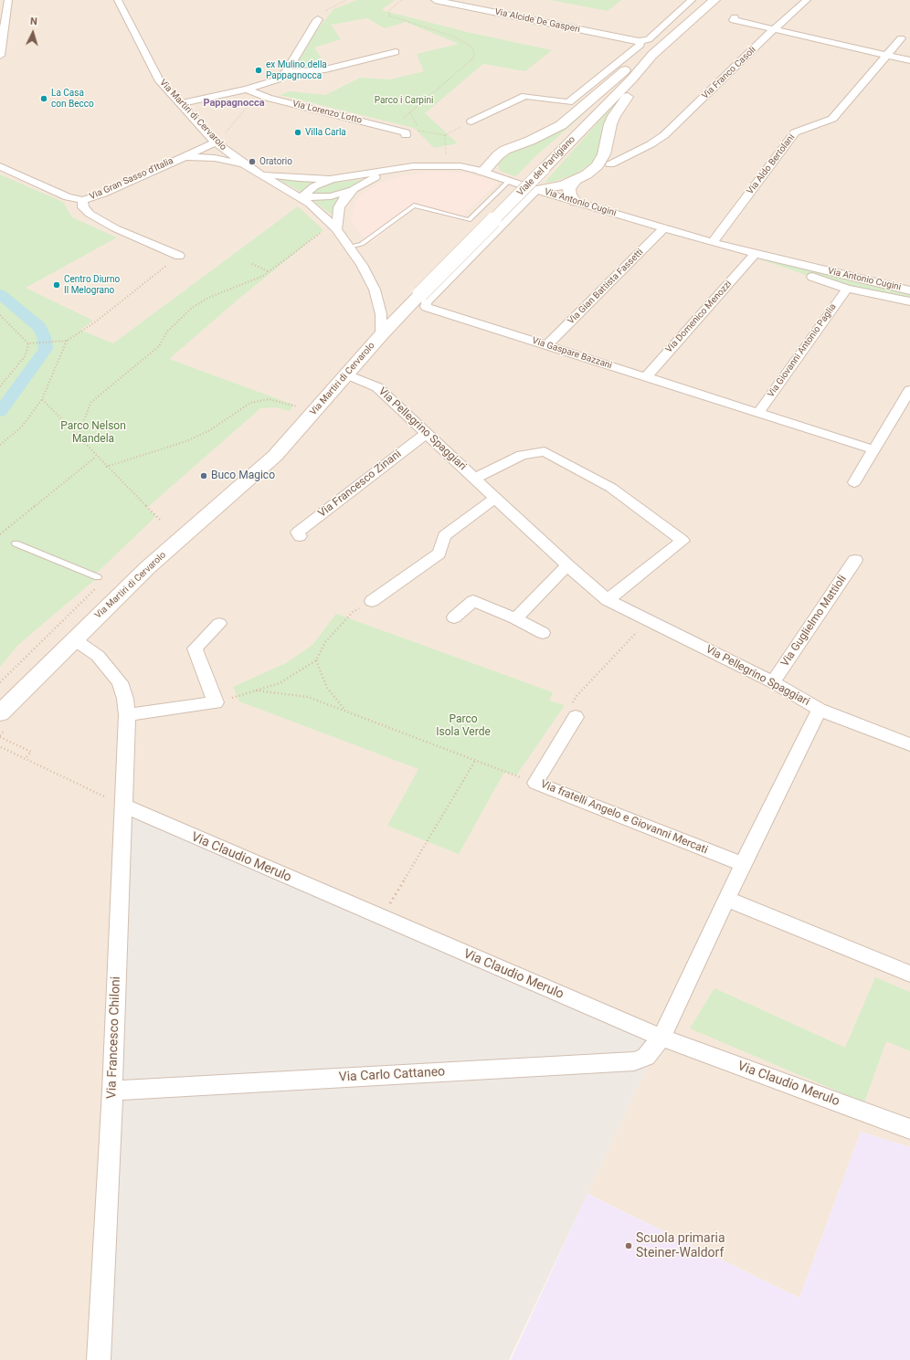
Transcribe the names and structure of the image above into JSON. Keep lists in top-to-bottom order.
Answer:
{
  "streets": {
    "main road": ["Via Martiri di Cervarolo", "Viale del Partigiano"],
    "street": [
      "Via Alcide De Gasperi",
      "Via Franco Casoli",
      "Via Lorenzo Lotto",
      "Via Aldo Bertolani",
      "Via Gran Sasso d'Italia",
      "Via Antonio Cugini",
      "Via Gian Battista Fassetti",
      "Via Domenico Menozzi",
      "Via Giovanni Antonio Paglia",
      "Via Gaspare Bazzani",
      "Via Pellegrino Spaggiari",
      "Via Francesco Zinani",
      "Via Guglielmo Mattioli",
      "Via fratelli Angelo e Giovanni Mercati",
      "Via Claudio Merulo",
      "Via Francesco Chiloni",
      "Via Carlo Cattaneo"
    ]
  },
  "crossings": [
    ["Via Martiri di Cervarolo", "Viale del Partigiano"],
    ["Via Martiri di Cervarolo", "Via Gran Sasso d'Italia"],
    ["Via Martiri di Cervarolo", "Via Antonio Cugini"],
    ["Via Martiri di Cervarolo", "Via Pellegrino Spaggiari"],
    ["Via Martiri di Cervarolo", "Via Francesco Chiloni"],
    ["Via Aldo Bertolani", "Via Antonio Cugini"],
    ["Via Antonio Cugini", "Via Gian Battista Fassetti"],
    ["Via Antonio Cugini", "Via Domenico Menozzi"],
    ["Via Antonio Cugini", "Via Giovanni Antonio Paglia"],
    ["Via Antonio Cugini", "Via Gaspare Bazzani"],
    ["Via Gian Battista Fassetti", "Via Gaspare Bazzani"],
    ["Via Domenico Menozzi", "Via Gaspare Bazzani"],
    ["Via Giovanni Antonio Paglia", "Via Gaspare Bazzani"],
    ["Via Pellegrino Spaggiari", "Via Francesco Zinani"],
    ["Via Pellegrino Spaggiari", "Via Guglielmo Mattioli"],
    ["Via Claudio Merulo", "Via Francesco Chiloni"],
    ["Via Claudio Merulo", "Via Carlo Cattaneo"],
    ["Via Francesco Chiloni", "Via Carlo Cattaneo"]
  ],
  "districts": ["Pappagnocca"],
  "parks": ["Parco i Carpini", "Parco Nelson Mandela", "Parco Isola Verde"],
  "places": [
    "ex Mulino della Pappagnocca",
    "La Casa con Becco",
    "Villa Carla",
    "Oratorio",
    "Centro Diurno Il Melograno",
    "Buco Magico",
    "Scuola primaria Steiner-Waldorf"
  ],
  "north": "top"
}
